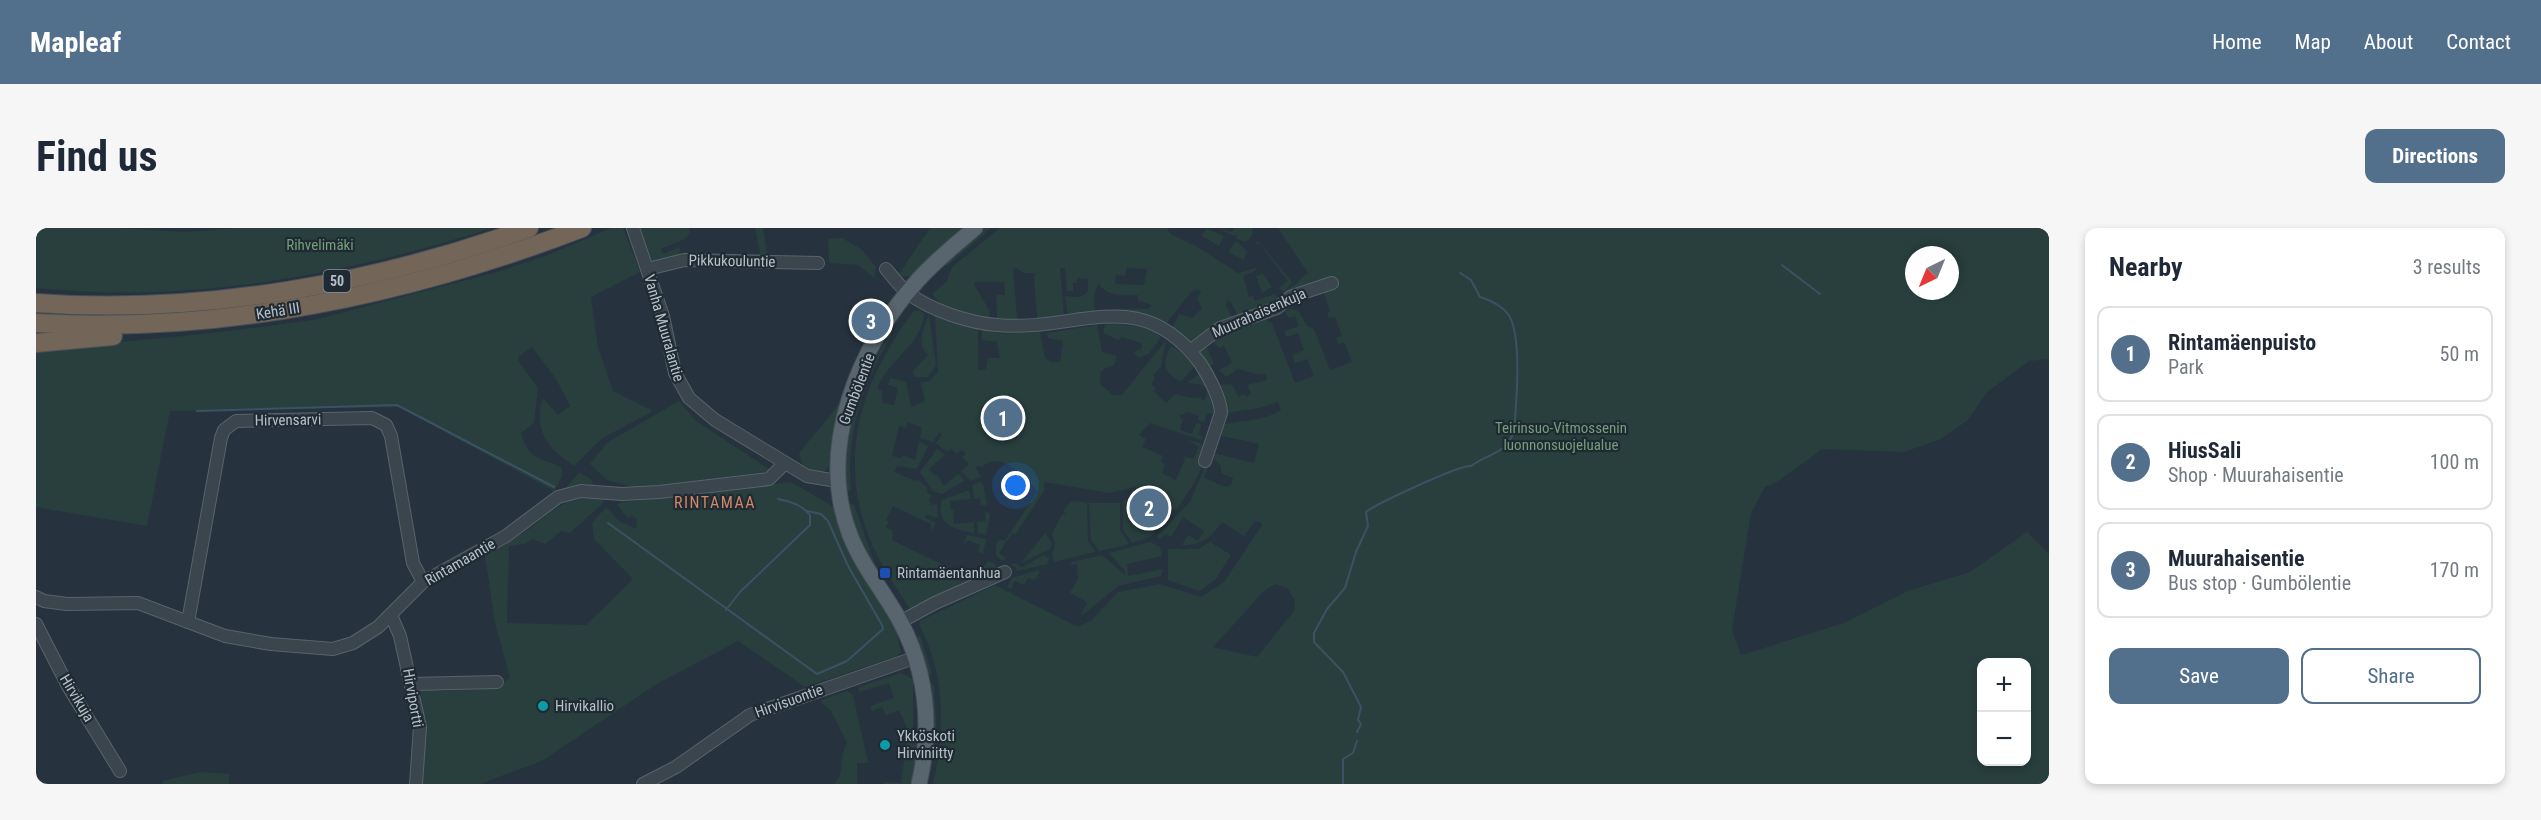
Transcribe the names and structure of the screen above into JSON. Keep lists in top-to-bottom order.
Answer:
{
  "streets": {
    "highway": ["50", "Kehä III"],
    "main road": ["Gumbölentie"],
    "street": [
      "Pikkukouluntie",
      "Muurahaisenkuja",
      "Vanha Muuralantie",
      "Hirvensarvi",
      "Rintamaantie",
      "Hirvikuja",
      "Hirviportti",
      "Hirvisuontie"
    ]
  },
  "crossings": [
    ["Pikkukouluntie", "Vanha Muuralantie"],
    ["Vanha Muuralantie", "Gumbölentie"],
    ["Vanha Muuralantie", "Rintamaantie"],
    ["Gumbölentie", "Hirvisuontie"],
    ["Hirvensarvi", "Rintamaantie"],
    ["Rintamaantie", "Hirviportti"]
  ],
  "districts": ["RINTAMAA"],
  "parks": ["Rihvelimäki", "Teirinsuo-Vitmossenin luonnonsuojelualue"],
  "places": {
    "transit": ["Rintamäentanhua"],
    "other": ["Hirvikallio", "Ykköskoti Hirviniitty"]
  },
  "north": "bottom left",
  "page": {
    "header": "Mapleaf",
    "nav": [
      "Home",
      "Map",
      "About",
      "Contact"
    ],
    "buttons": [
      "Directions",
      ["Save", "Share"]
    ],
    "title": "Find us",
    "heading": ["Nearby", "3 results"],
    "pins": ["3", "1", "2"],
    "list": [
      {
        "mark": "1",
        "name": "Rintamäenpuisto",
        "note": "Park",
        "value": "50 m"
      },
      {
        "mark": "2",
        "name": "HiusSali",
        "note": "Shop · Muurahaisentie",
        "value": "100 m"
      },
      {
        "mark": "3",
        "name": "Muurahaisentie",
        "note": "Bus stop · Gumbölentie",
        "value": "170 m"
      }
    ],
    "map_buttons": ["+", "−"]
  }
}
